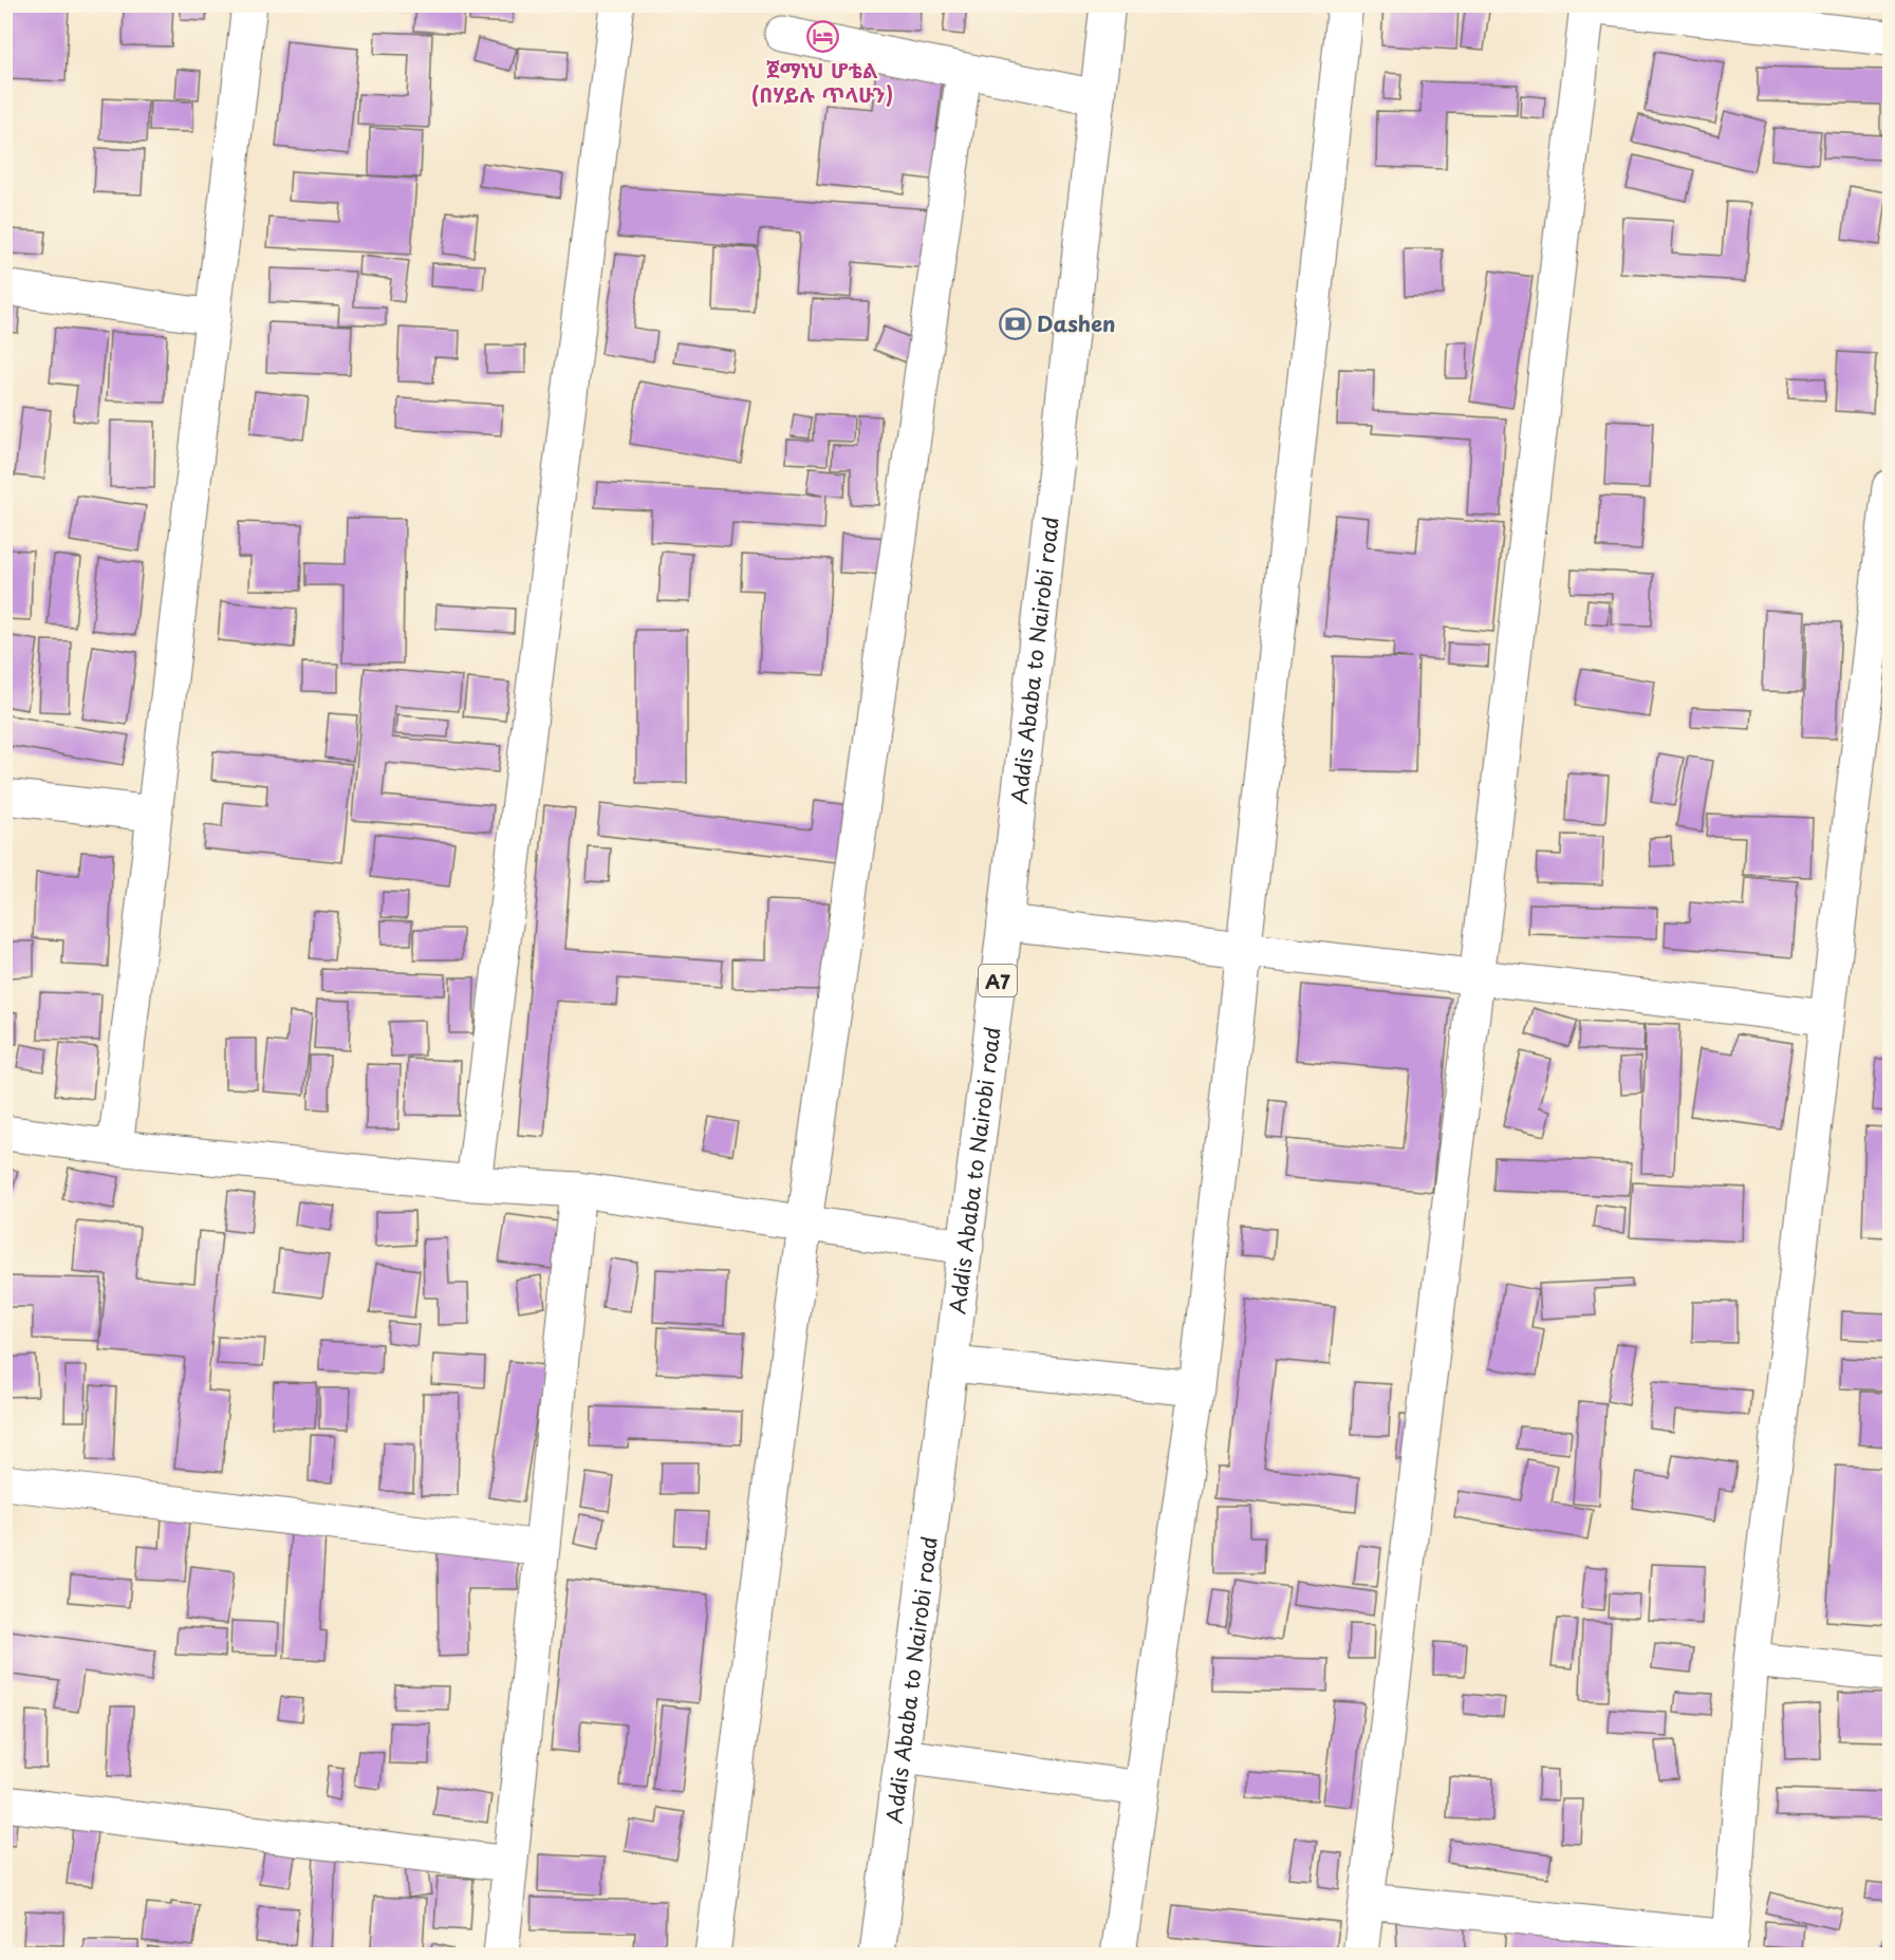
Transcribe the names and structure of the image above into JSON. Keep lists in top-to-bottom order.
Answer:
{
  "streets": {
    "main road": ["Addis Ababa to Nairobi road", "A7"]
  },
  "places": {
    "hotel": ["ጀማነህ ሆቴል (በሃይሉ ጥላሁን)"],
    "bank": ["Dashen"]
  }
}
